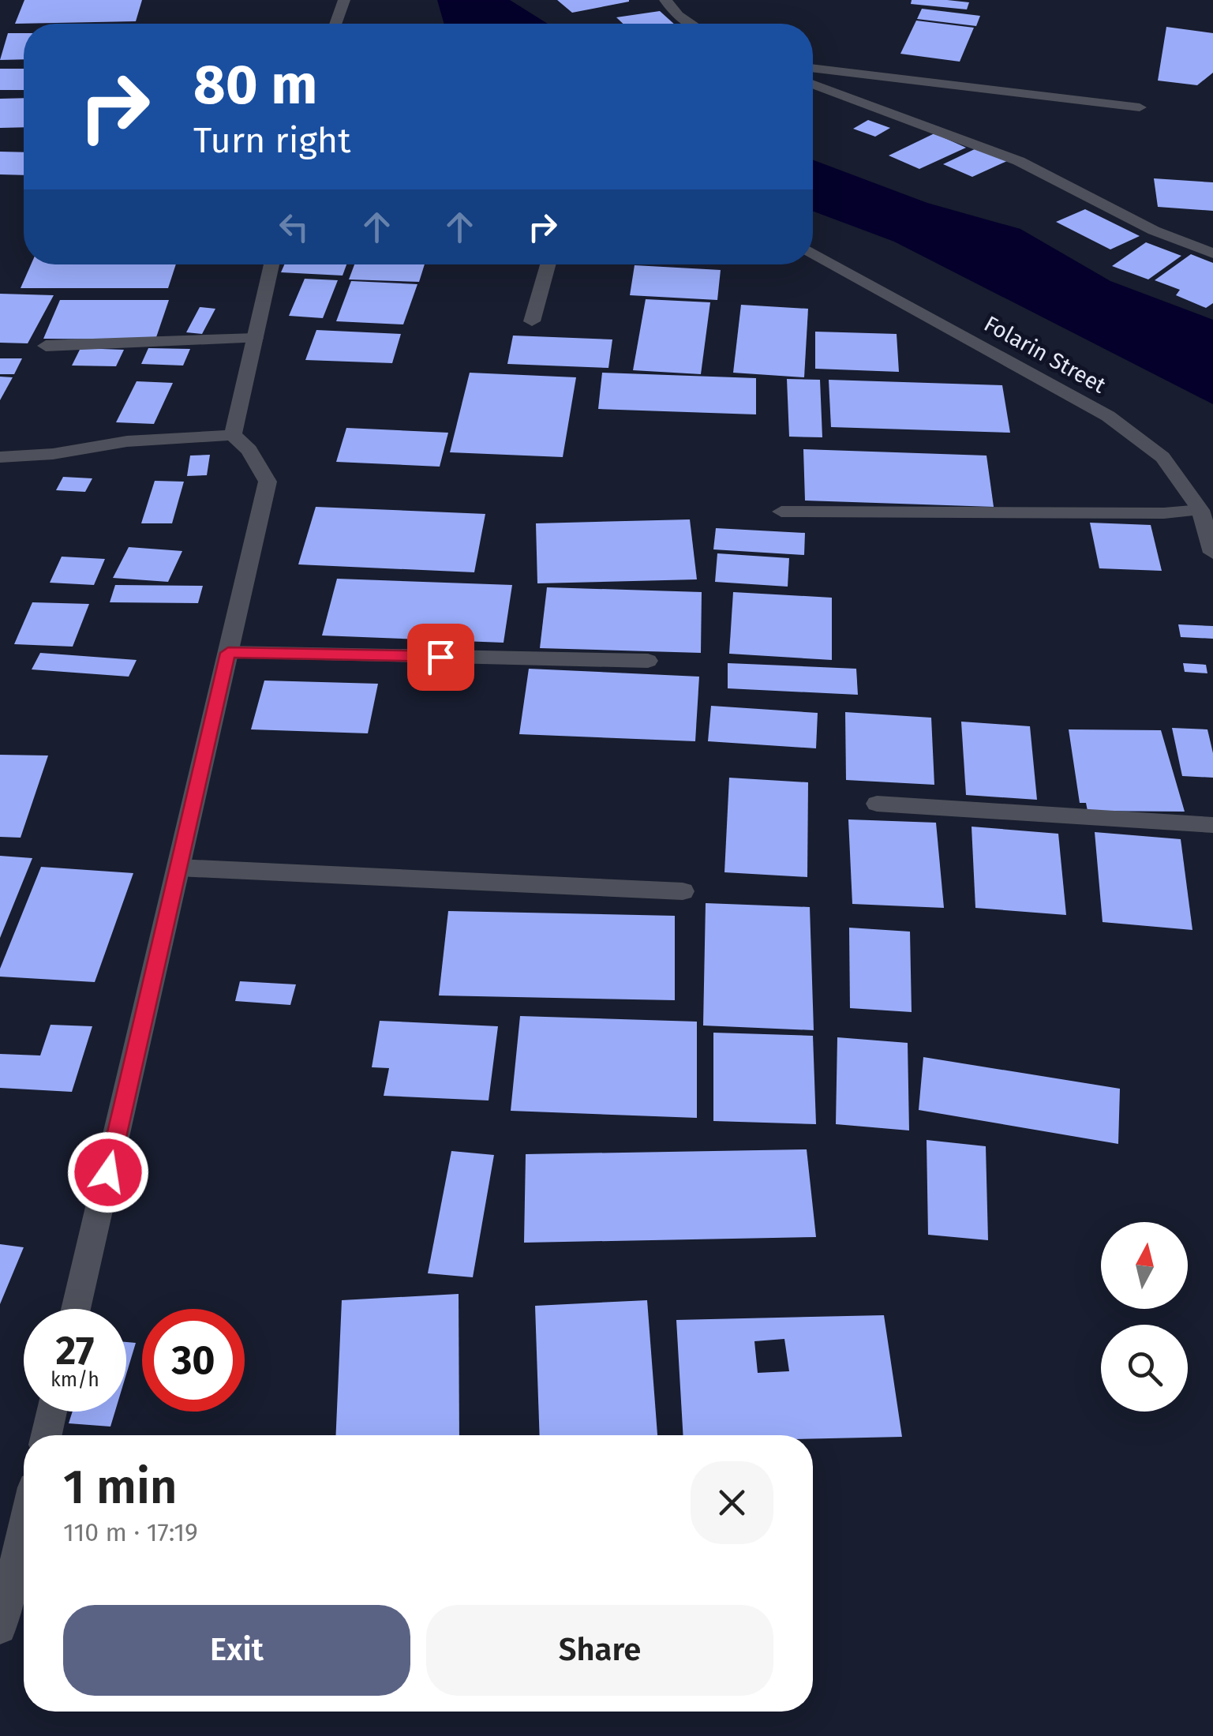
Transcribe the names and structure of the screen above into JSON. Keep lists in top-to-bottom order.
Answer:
{
  "streets": {
    "street": ["Folarin Street"]
  },
  "north": "top",
  "page": {
    "turn": ["80 m", "Turn right"],
    "speed": "27 km/h",
    "limit": "30",
    "heading": ["1 min", "110 m · 17:19"],
    "buttons": ["Exit", "Share"]
  }
}
